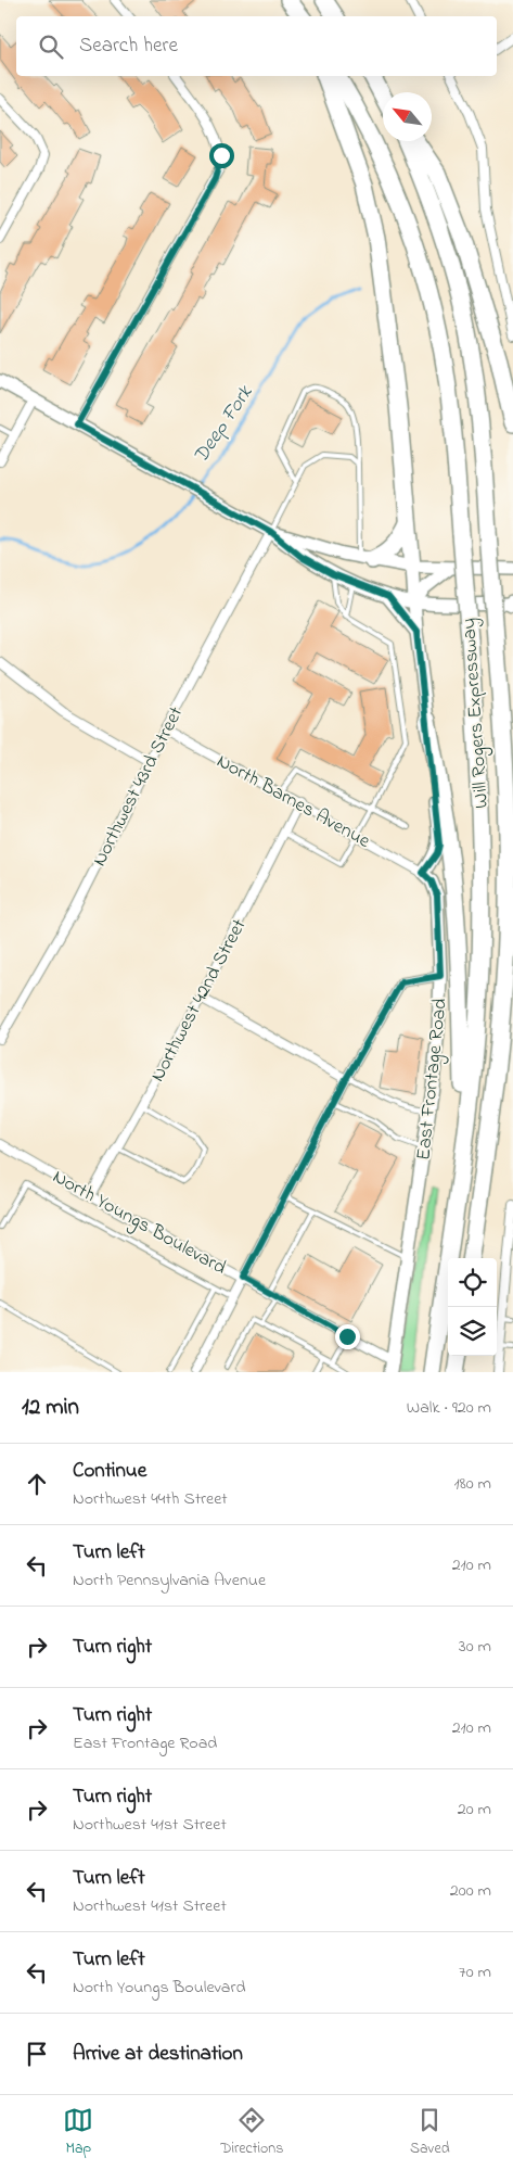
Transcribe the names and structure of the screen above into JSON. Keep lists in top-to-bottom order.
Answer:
{
  "streets": {
    "highway": ["Will Rogers Expressway"],
    "main road": ["East Frontage Road"],
    "street": [
      "Northwest 43rd Street",
      "North Barnes Avenue",
      "Northwest 42nd Street",
      "North Youngs Boulevard"
    ]
  },
  "crossings": [
    ["Northwest 43rd Street", "North Barnes Avenue"],
    ["North Barnes Avenue", "Northwest 42nd Street"],
    ["North Barnes Avenue", "East Frontage Road"],
    ["Northwest 42nd Street", "North Youngs Boulevard"],
    ["East Frontage Road", "North Youngs Boulevard"]
  ],
  "water": ["Deep Fork"],
  "north": "top left",
  "page": {
    "search": "Search here",
    "heading": ["12 min", "Walk · 920 m"],
    "list": [
      ["Continue", "Northwest 44th Street", "180 m"],
      ["Turn left", "North Pennsylvania Avenue", "210 m"],
      ["Turn right", "30 m"],
      ["Turn right", "East Frontage Road", "210 m"],
      ["Turn right", "Northwest 41st Street", "20 m"],
      ["Turn left", "Northwest 41st Street", "200 m"],
      ["Turn left", "North Youngs Boulevard", "70 m"],
      "Arrive at destination"
    ],
    "nav": ["Map", "Directions", "Saved"]
  }
}
